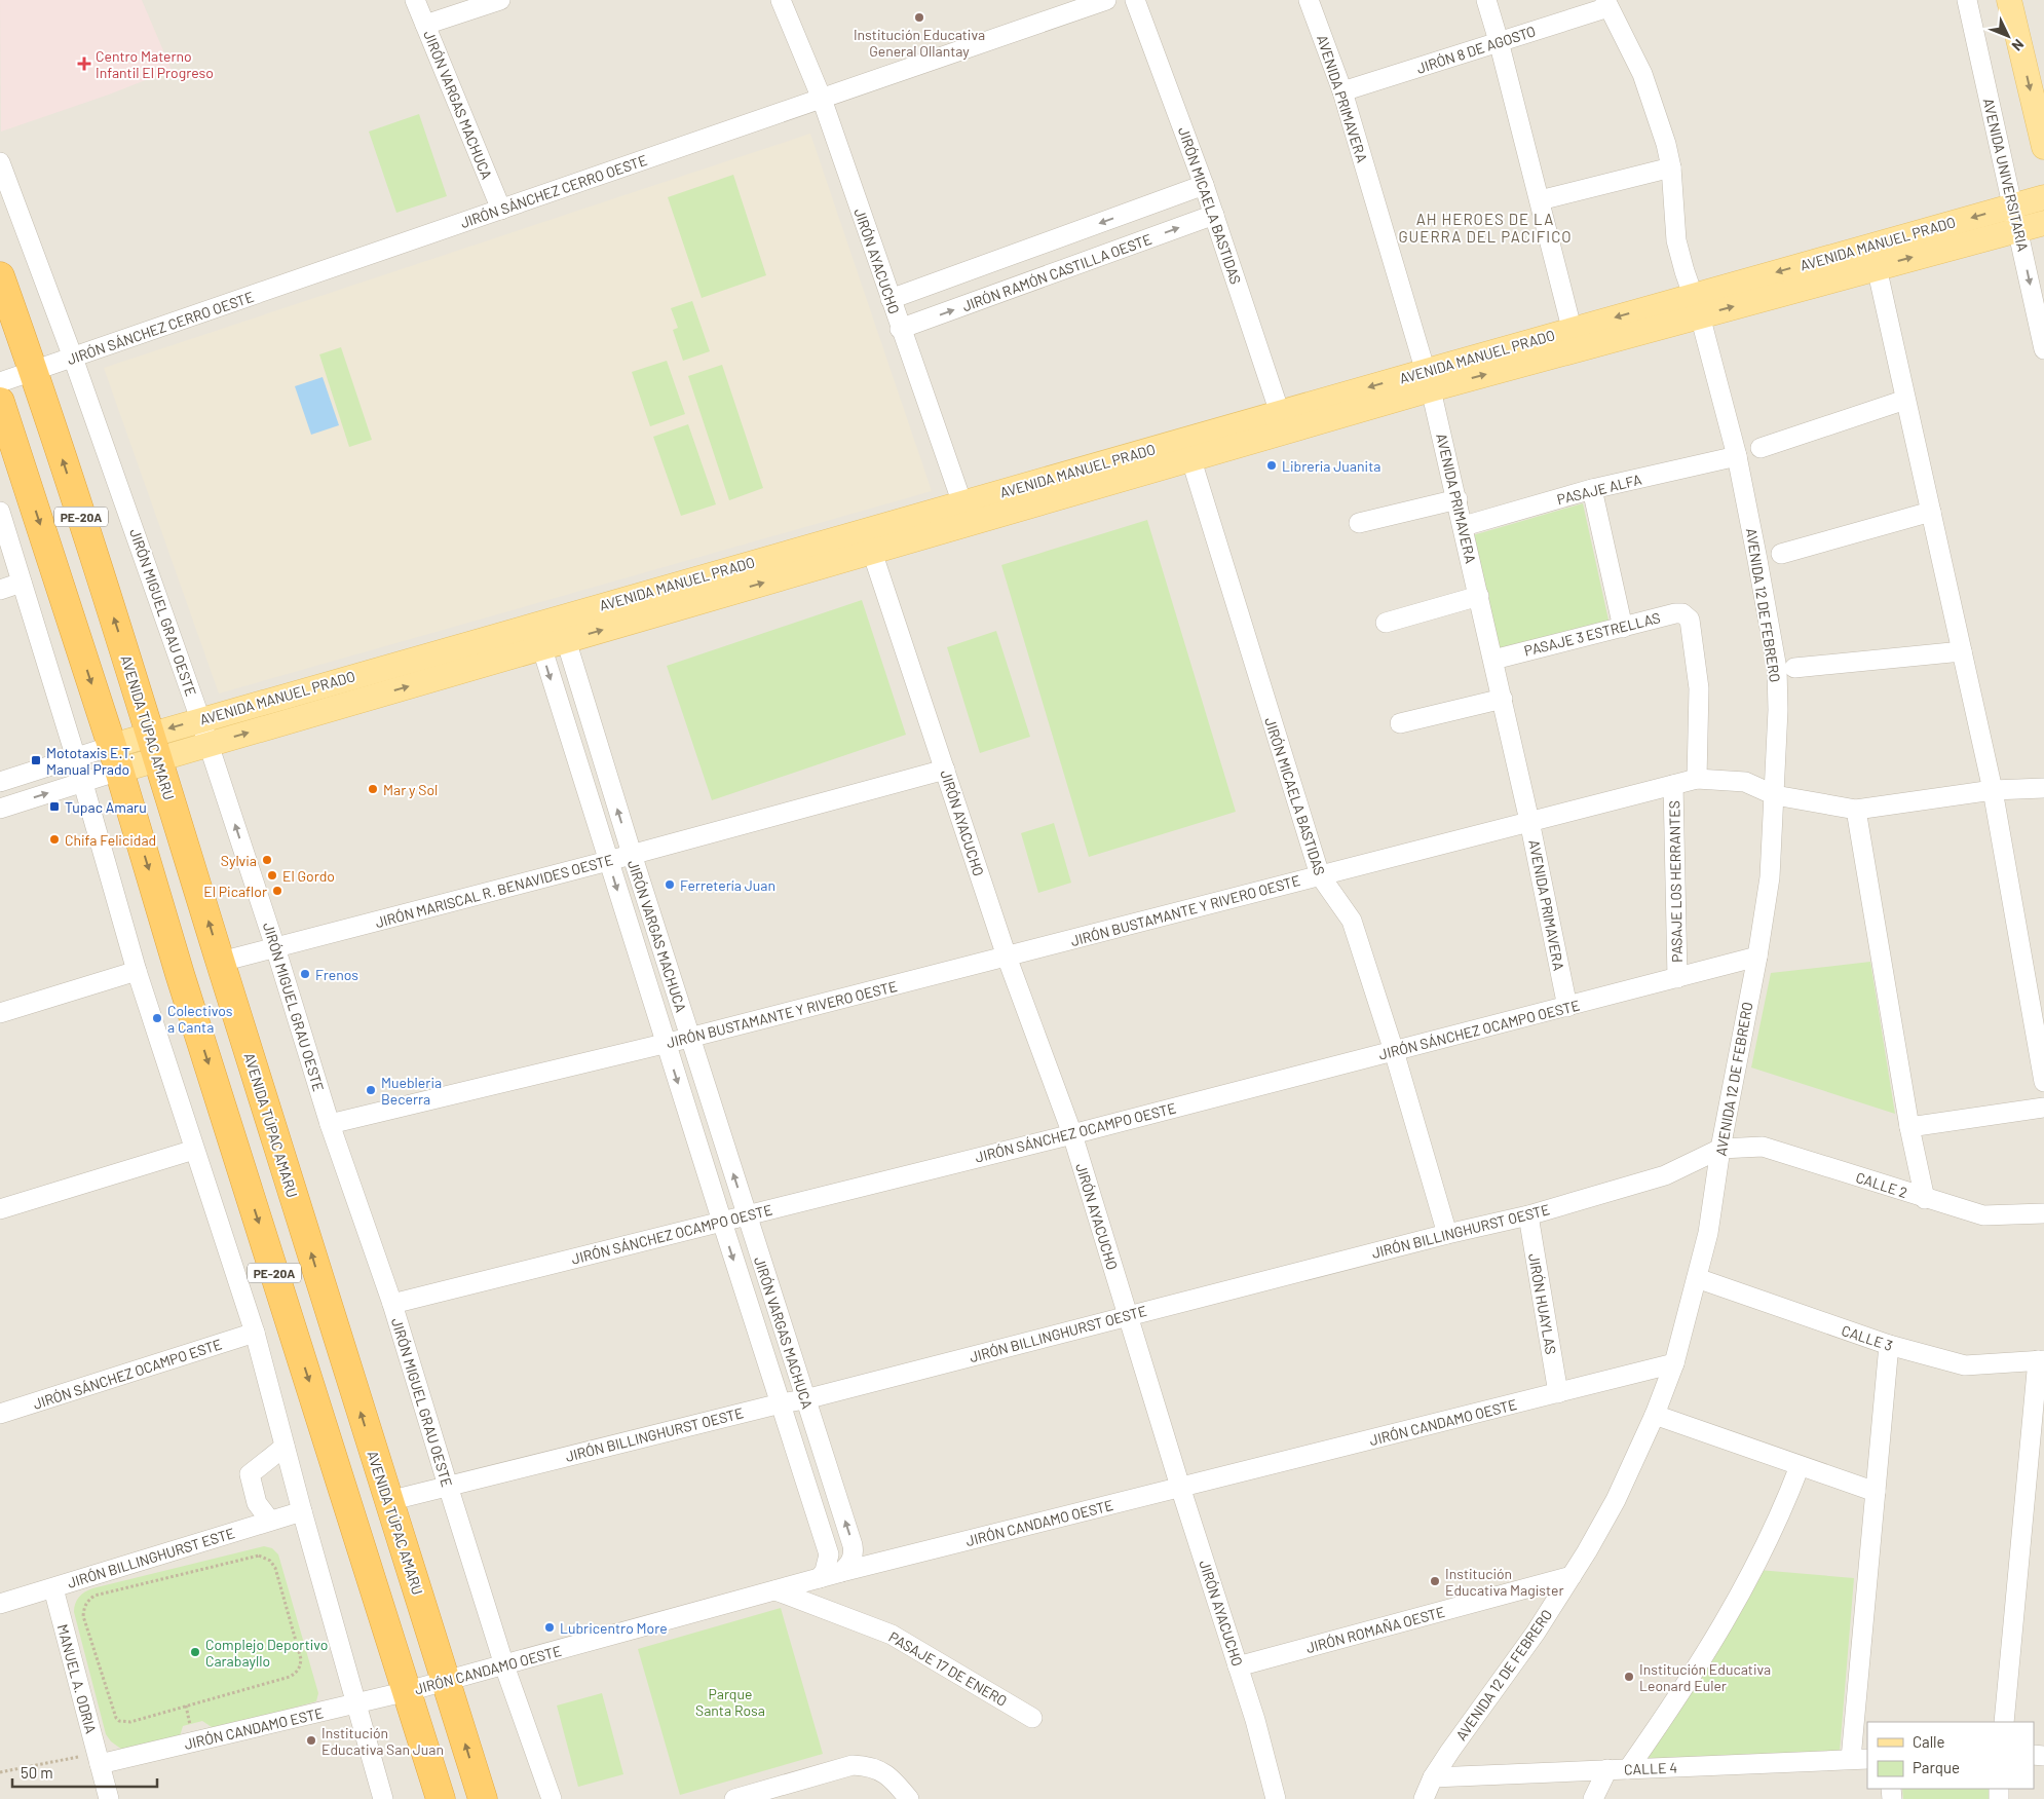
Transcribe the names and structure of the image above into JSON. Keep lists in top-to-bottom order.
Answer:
{
  "streets": {
    "highway": ["PE-20A", "AVENIDA TÚPAC AMARU"],
    "main road": ["AVENIDA MANUEL PRADO"],
    "street": [
      "JIRÓN 8 DE AGOSTO",
      "AVENIDA PRIMAVERA",
      "JIRÓN VARGAS MACHUCA",
      "AVENIDA UNIVERSITARIA",
      "JIRÓN SÁNCHEZ CERRO OESTE",
      "JIRÓN MICAELA BASTIDAS",
      "JIRÓN AYACUCHO",
      "JIRÓN RAMÓN CASTILLA OESTE",
      "PASAJE ALFA",
      "AVENIDA 12 DE FEBRERO",
      "JIRÓN MIGUEL GRAU OESTE",
      "PASAJE 3 ESTRELLAS",
      "PASAJE LOS HERRANTES",
      "JIRÓN MARISCAL R. BENAVIDES OESTE",
      "JIRÓN BUSTAMANTE Y RIVERO OESTE",
      "JIRÓN SÁNCHEZ OCAMPO OESTE",
      "CALLE 2",
      "JIRÓN BILLINGHURST OESTE",
      "JIRÓN HUAYLAS",
      "CALLE 3",
      "JIRÓN SÁNCHEZ OCAMPO ESTE",
      "JIRÓN CANDAMO OESTE",
      "JIRÓN BILLINGHURST ESTE",
      "JIRÓN ROMAÑA OESTE",
      "PASAJE 17 DE ENERO",
      "MANUEL A. ODRIA",
      "JIRÓN CANDAMO ESTE",
      "CALLE 4"
    ]
  },
  "crossings": [
    ["JIRÓN 8 DE AGOSTO", "AVENIDA PRIMAVERA"],
    ["JIRÓN 8 DE AGOSTO", "AVENIDA 12 DE FEBRERO"],
    ["AVENIDA PRIMAVERA", "AVENIDA MANUEL PRADO"],
    ["AVENIDA PRIMAVERA", "PASAJE ALFA"],
    ["AVENIDA PRIMAVERA", "PASAJE 3 ESTRELLAS"],
    ["AVENIDA PRIMAVERA", "JIRÓN BUSTAMANTE Y RIVERO OESTE"],
    ["AVENIDA PRIMAVERA", "JIRÓN SÁNCHEZ OCAMPO OESTE"],
    ["JIRÓN VARGAS MACHUCA", "JIRÓN SÁNCHEZ CERRO OESTE"],
    ["JIRÓN VARGAS MACHUCA", "AVENIDA MANUEL PRADO"],
    ["JIRÓN VARGAS MACHUCA", "JIRÓN MARISCAL R. BENAVIDES OESTE"],
    ["JIRÓN VARGAS MACHUCA", "JIRÓN BUSTAMANTE Y RIVERO OESTE"],
    ["JIRÓN VARGAS MACHUCA", "JIRÓN SÁNCHEZ OCAMPO OESTE"],
    ["JIRÓN VARGAS MACHUCA", "JIRÓN BILLINGHURST OESTE"],
    ["JIRÓN VARGAS MACHUCA", "JIRÓN CANDAMO OESTE"],
    ["AVENIDA UNIVERSITARIA", "AVENIDA MANUEL PRADO"],
    ["JIRÓN SÁNCHEZ CERRO OESTE", "JIRÓN AYACUCHO"],
    ["JIRÓN SÁNCHEZ CERRO OESTE", "JIRÓN MIGUEL GRAU OESTE"],
    ["JIRÓN SÁNCHEZ CERRO OESTE", "AVENIDA TÚPAC AMARU"],
    ["JIRÓN MICAELA BASTIDAS", "AVENIDA MANUEL PRADO"],
    ["JIRÓN MICAELA BASTIDAS", "JIRÓN RAMÓN CASTILLA OESTE"],
    ["JIRÓN MICAELA BASTIDAS", "JIRÓN BUSTAMANTE Y RIVERO OESTE"],
    ["JIRÓN MICAELA BASTIDAS", "JIRÓN SÁNCHEZ OCAMPO OESTE"],
    ["JIRÓN MICAELA BASTIDAS", "JIRÓN BILLINGHURST OESTE"],
    ["AVENIDA MANUEL PRADO", "JIRÓN AYACUCHO"],
    ["AVENIDA MANUEL PRADO", "PE-20A"],
    ["AVENIDA MANUEL PRADO", "AVENIDA 12 DE FEBRERO"],
    ["AVENIDA MANUEL PRADO", "JIRÓN MIGUEL GRAU OESTE"],
    ["AVENIDA MANUEL PRADO", "AVENIDA TÚPAC AMARU"],
    ["JIRÓN AYACUCHO", "JIRÓN RAMÓN CASTILLA OESTE"],
    ["JIRÓN AYACUCHO", "JIRÓN MARISCAL R. BENAVIDES OESTE"],
    ["JIRÓN AYACUCHO", "JIRÓN BUSTAMANTE Y RIVERO OESTE"],
    ["JIRÓN AYACUCHO", "JIRÓN SÁNCHEZ OCAMPO OESTE"],
    ["JIRÓN AYACUCHO", "JIRÓN BILLINGHURST OESTE"],
    ["JIRÓN AYACUCHO", "JIRÓN CANDAMO OESTE"],
    ["JIRÓN AYACUCHO", "JIRÓN ROMAÑA OESTE"],
    ["PASAJE ALFA", "AVENIDA 12 DE FEBRERO"],
    ["PE-20A", "JIRÓN CANDAMO OESTE"],
    ["PE-20A", "JIRÓN CANDAMO ESTE"],
    ["AVENIDA 12 DE FEBRERO", "JIRÓN BUSTAMANTE Y RIVERO OESTE"],
    ["AVENIDA 12 DE FEBRERO", "JIRÓN SÁNCHEZ OCAMPO OESTE"],
    ["AVENIDA 12 DE FEBRERO", "CALLE 2"],
    ["AVENIDA 12 DE FEBRERO", "JIRÓN BILLINGHURST OESTE"],
    ["AVENIDA 12 DE FEBRERO", "CALLE 3"],
    ["AVENIDA 12 DE FEBRERO", "JIRÓN CANDAMO OESTE"],
    ["AVENIDA 12 DE FEBRERO", "JIRÓN ROMAÑA OESTE"],
    ["AVENIDA 12 DE FEBRERO", "CALLE 4"],
    ["JIRÓN MIGUEL GRAU OESTE", "JIRÓN MARISCAL R. BENAVIDES OESTE"],
    ["JIRÓN MIGUEL GRAU OESTE", "JIRÓN BUSTAMANTE Y RIVERO OESTE"],
    ["JIRÓN MIGUEL GRAU OESTE", "JIRÓN SÁNCHEZ OCAMPO OESTE"],
    ["JIRÓN MIGUEL GRAU OESTE", "JIRÓN BILLINGHURST OESTE"],
    ["JIRÓN MIGUEL GRAU OESTE", "JIRÓN CANDAMO OESTE"],
    ["PASAJE 3 ESTRELLAS", "JIRÓN BUSTAMANTE Y RIVERO OESTE"],
    ["AVENIDA TÚPAC AMARU", "JIRÓN MARISCAL R. BENAVIDES OESTE"],
    ["AVENIDA TÚPAC AMARU", "JIRÓN BILLINGHURST OESTE"],
    ["AVENIDA TÚPAC AMARU", "JIRÓN CANDAMO OESTE"],
    ["PASAJE LOS HERRANTES", "JIRÓN BUSTAMANTE Y RIVERO OESTE"],
    ["PASAJE LOS HERRANTES", "JIRÓN SÁNCHEZ OCAMPO OESTE"],
    ["CALLE 2", "JIRÓN BILLINGHURST OESTE"],
    ["JIRÓN BILLINGHURST OESTE", "JIRÓN HUAYLAS"],
    ["JIRÓN HUAYLAS", "JIRÓN CANDAMO OESTE"],
    ["JIRÓN CANDAMO OESTE", "PASAJE 17 DE ENERO"],
    ["JIRÓN CANDAMO OESTE", "JIRÓN CANDAMO ESTE"],
    ["JIRÓN BILLINGHURST ESTE", "MANUEL A. ODRIA"],
    ["MANUEL A. ODRIA", "JIRÓN CANDAMO ESTE"]
  ],
  "districts": ["AH HEROES DE LA GUERRA DEL PACIFICO"],
  "parks": ["Parque Santa Rosa"],
  "places": {
    "other": [
      "Institución Educativa General Ollantay",
      "Libreria Juanita",
      "Mar y Sol",
      "Chifa Felicidad",
      "Sylvia",
      "El Gordo",
      "Ferretería Juan",
      "El Picaflor",
      "Frenos",
      "Colectivos a Canta",
      "Muebleria Becerra",
      "Institución Educativa Magister",
      "Lubricentro More",
      "Complejo Deportivo Carabayllo",
      "Institución Educativa Leonard Euler",
      "Institución Educativa San Juan"
    ],
    "health": ["Centro Materno Infantil El Progreso"],
    "transit": ["Mototaxis E.T. Manual Prado", "Tupac Amaru"]
  },
  "legend": ["Calle", "Parque"],
  "scale_bar": "50 m",
  "north": "bottom right"
}
